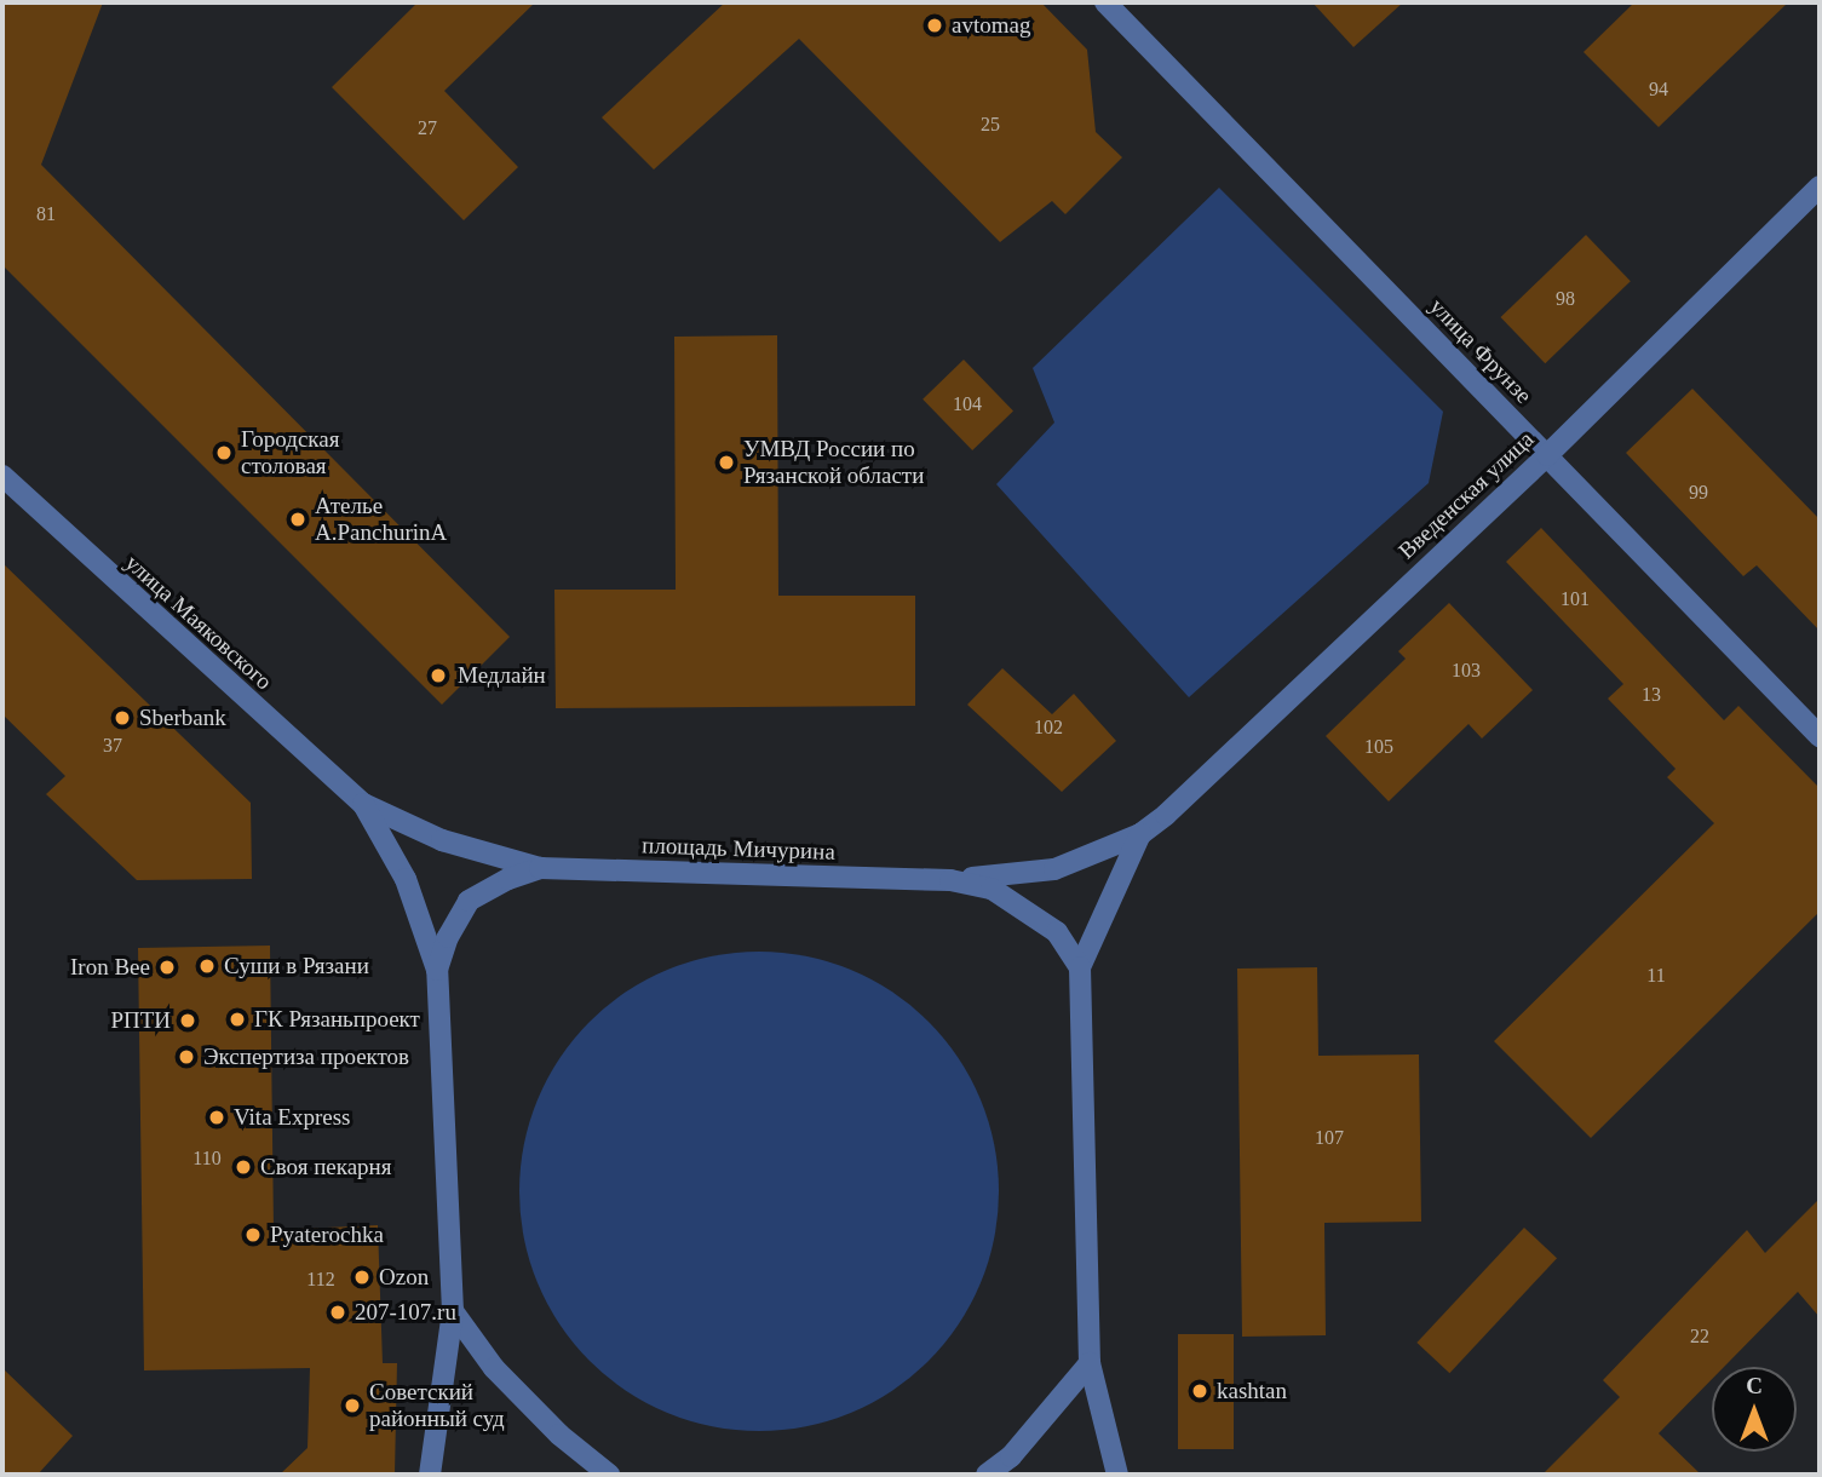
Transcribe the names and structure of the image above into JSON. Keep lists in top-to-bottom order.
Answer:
{
  "streets": {
    "street": [
      "улица Фрунзе",
      "Введенская улица",
      "улица Маяковского",
      "площадь Мичурина"
    ]
  },
  "crossings": [
    ["улица Фрунзе", "Введенская улица"],
    ["Введенская улица", "площадь Мичурина"],
    ["улица Маяковского", "площадь Мичурина"]
  ],
  "places": [
    "avtomag",
    "Городская столовая",
    "УМВД России по Рязанской области",
    "Ателье A.PanchurinA",
    "Медлайн",
    "Sberbank",
    "Суши в Рязани",
    "Iron Bee",
    "ГК Рязаньпроект",
    "РПТИ",
    "Экспертиза проектов",
    "Vita Express",
    "Своя пекарня",
    "Pyaterochka",
    "Ozon",
    "207-107.ru",
    "kashtan",
    "Советский районный суд"
  ],
  "house_numbers": [
    "94",
    "25",
    "27",
    "81",
    "98",
    "104",
    "99",
    "101",
    "103",
    "13",
    "102",
    "37",
    "105",
    "11",
    "107",
    "110",
    "112",
    "22"
  ],
  "north": "top"
}
